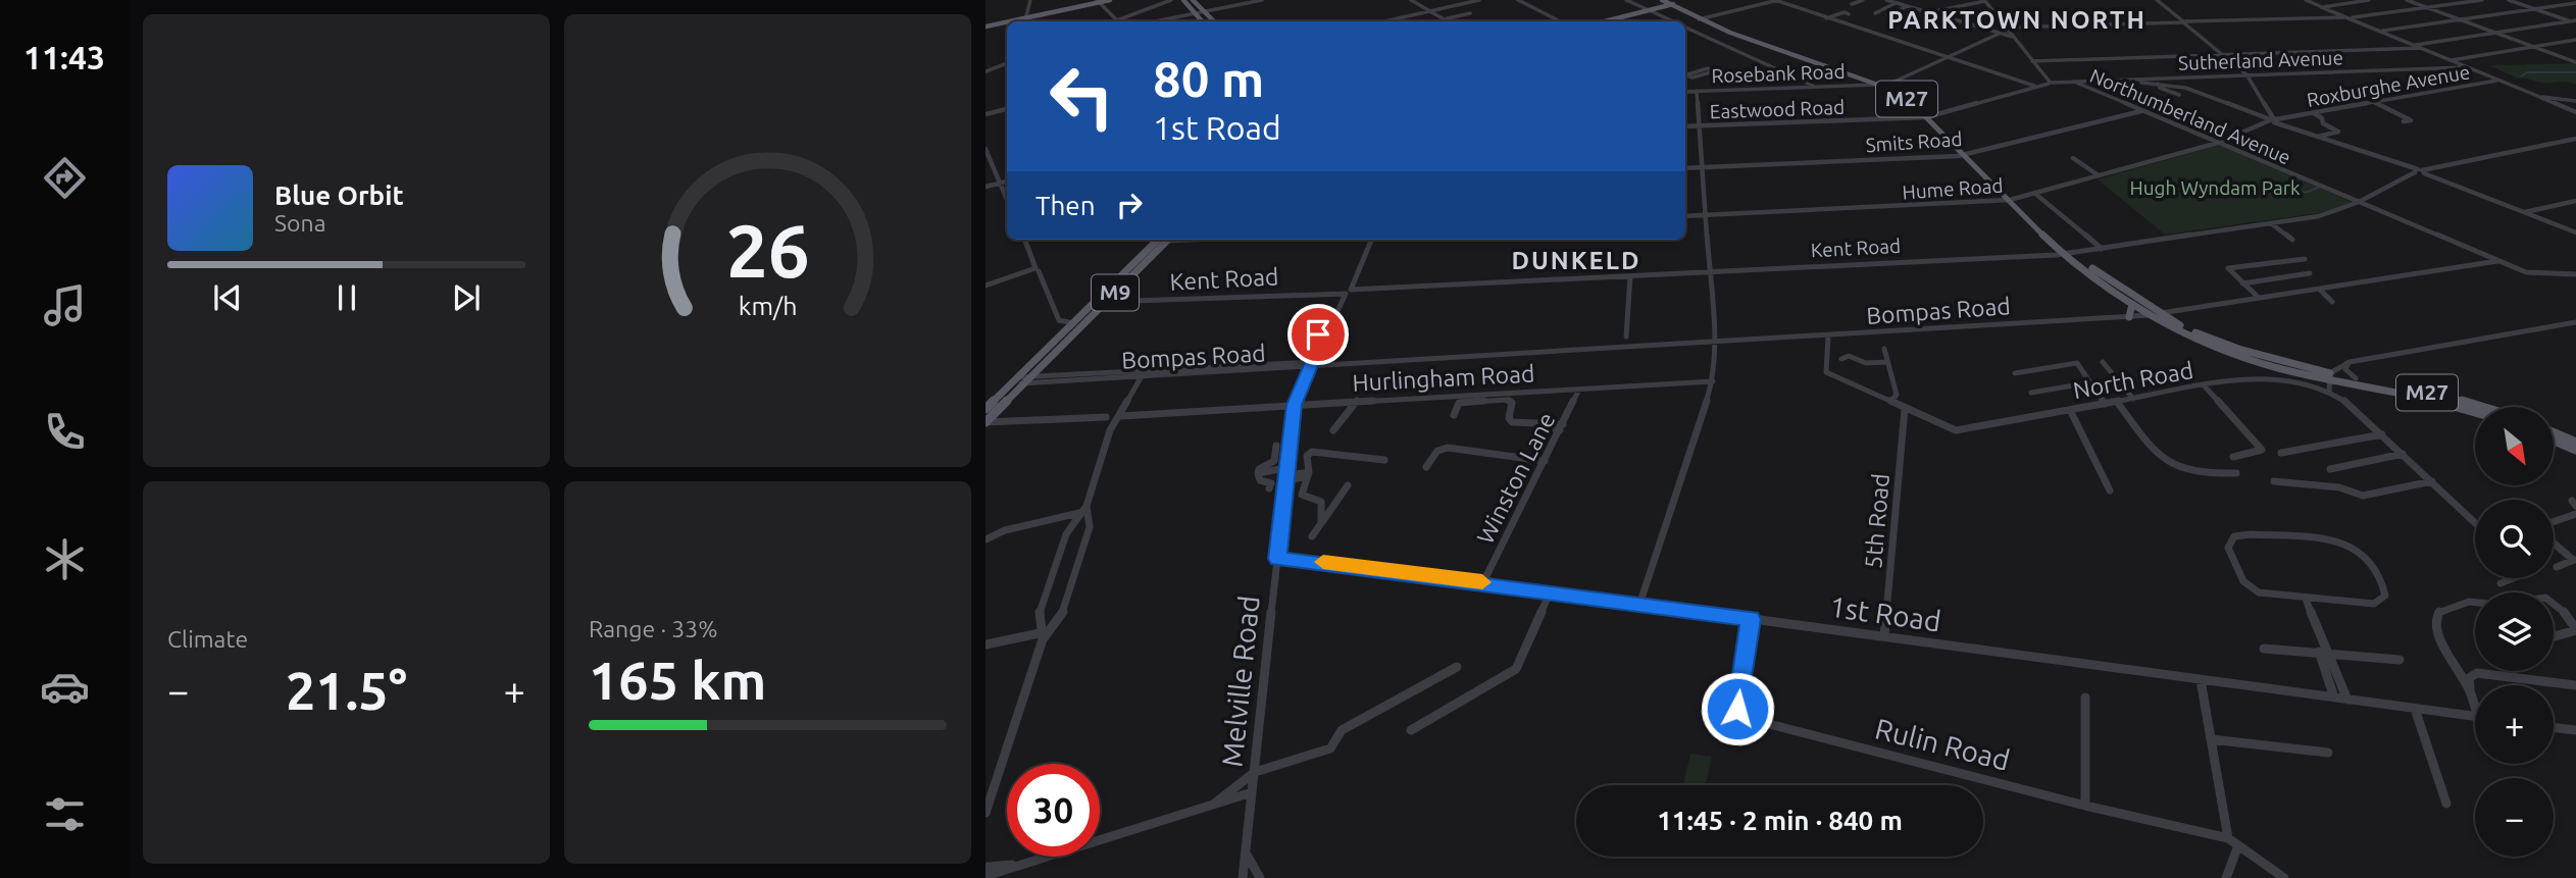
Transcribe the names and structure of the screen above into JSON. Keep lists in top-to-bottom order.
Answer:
{
  "streets": {
    "main road": ["M27", "M9"],
    "street": [
      "Sutherland Avenue",
      "Rosebank Road",
      "Roxburghe Avenue",
      "Eastwood Road",
      "Northumberland Avenue",
      "Smits Road",
      "Hume Road",
      "Kent Road",
      "Bompas Road",
      "Hurlingham Road",
      "North Road",
      "Winston Lane",
      "5th Road",
      "1st Road",
      "Melville Road",
      "Rulin Road"
    ]
  },
  "crossings": [
    ["Sutherland Avenue", "Eastwood Road"],
    ["Sutherland Avenue", "Northumberland Avenue"],
    ["Rosebank Road", "M27"],
    ["Roxburghe Avenue", "Northumberland Avenue"],
    ["Roxburghe Avenue", "Hume Road"],
    ["M27", "Eastwood Road"],
    ["M27", "Smits Road"],
    ["M27", "Hume Road"],
    ["M27", "Kent Road"],
    ["M27", "Bompas Road"],
    ["Northumberland Avenue", "Smits Road"],
    ["Northumberland Avenue", "Hume Road"],
    ["Northumberland Avenue", "Kent Road"],
    ["Northumberland Avenue", "Bompas Road"],
    ["Kent Road", "M9"],
    ["Kent Road", "Melville Road"],
    ["M9", "Bompas Road"],
    ["M9", "Hurlingham Road"],
    ["Bompas Road", "North Road"],
    ["Bompas Road", "Melville Road"],
    ["Hurlingham Road", "Winston Lane"],
    ["Hurlingham Road", "Melville Road"],
    ["North Road", "5th Road"],
    ["Winston Lane", "1st Road"],
    ["5th Road", "1st Road"],
    ["1st Road", "Melville Road"],
    ["1st Road", "Rulin Road"]
  ],
  "districts": ["PARKTOWN NORTH", "DUNKELD"],
  "parks": ["Hugh Wyndam Park"],
  "north": "bottom right",
  "page": {
    "tabs": "11:43",
    "turn": ["80 m", "1st Road"],
    "song": ["Blue Orbit", "Sona"],
    "then": "Then",
    "map_buttons": ["+", "−"],
    "tile": [
      "Climate",
      ["Range · 33%", "165 km"]
    ],
    "heat": ["−", "21.5°", "+"],
    "limit": "30",
    "trip": "11:45 · 2 min · 840 m",
    "gauge": ["26", "km/h"]
  }
}
